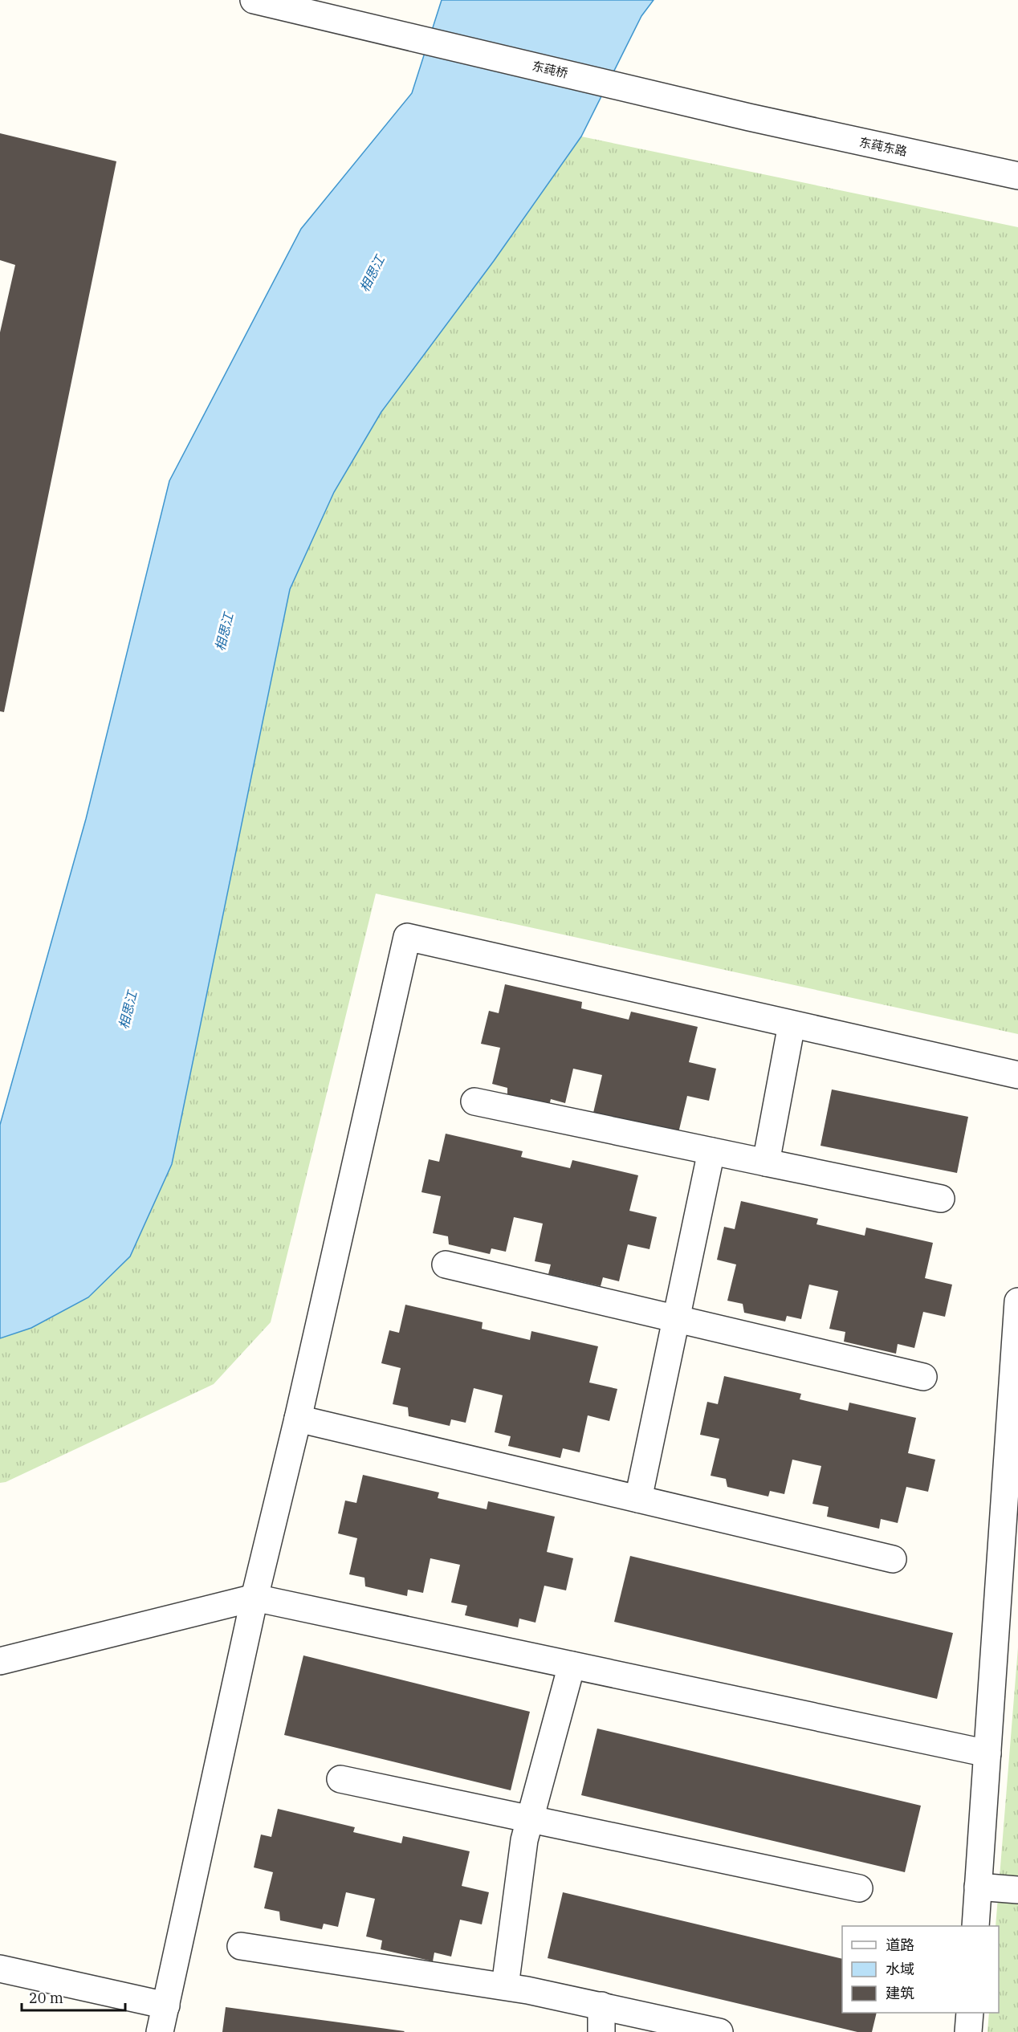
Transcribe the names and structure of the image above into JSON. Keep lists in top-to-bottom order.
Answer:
{
  "streets": {
    "street": ["东莼桥", "东莼东路"]
  },
  "crossings": [
    ["东莼桥", "东莼东路"]
  ],
  "water": ["相思江"],
  "legend": ["道路", "水域", "建筑"],
  "scale_bar": "20 m"
}
